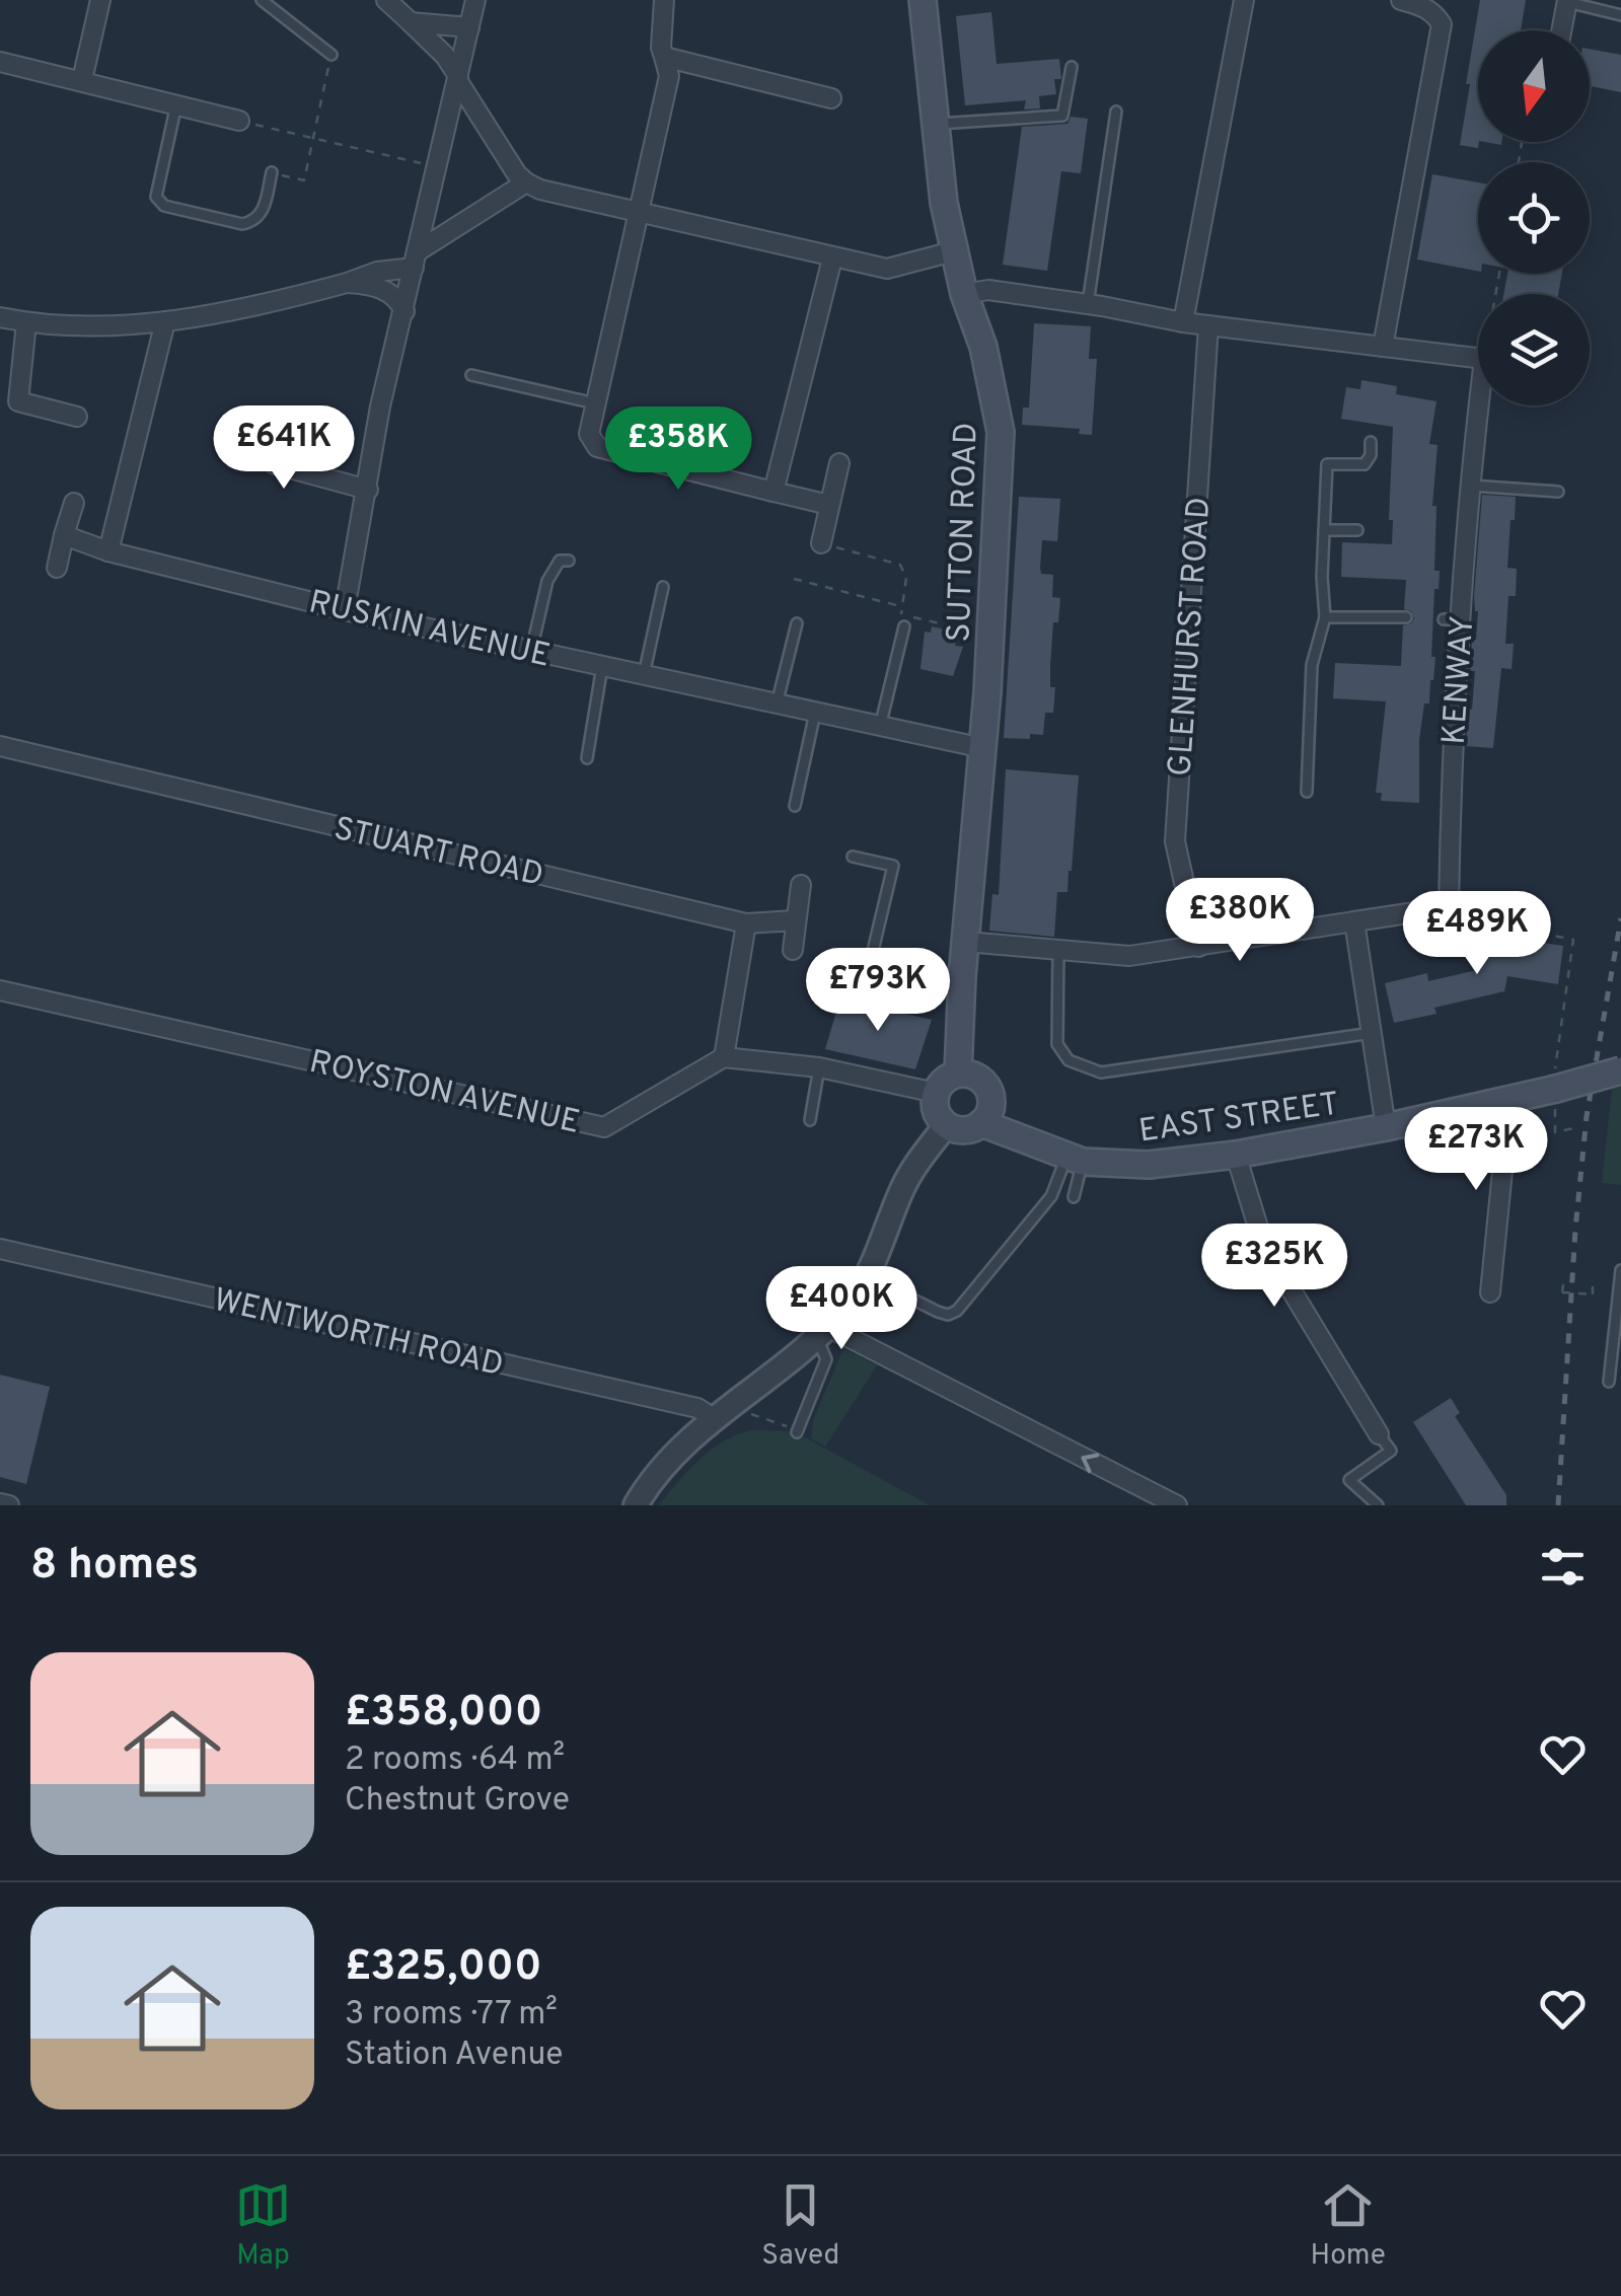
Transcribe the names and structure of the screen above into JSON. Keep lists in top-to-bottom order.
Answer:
{
  "streets": {
    "main road": ["SUTTON ROAD", "EAST STREET"],
    "street": [
      "RUSKIN AVENUE",
      "GLENHURST ROAD",
      "KENWAY",
      "STUART ROAD",
      "ROYSTON AVENUE",
      "WENTWORTH ROAD"
    ]
  },
  "crossings": [
    ["SUTTON ROAD", "RUSKIN AVENUE"],
    ["SUTTON ROAD", "EAST STREET"]
  ],
  "north": "bottom",
  "page": {
    "price": [
      "£641K",
      "£358K",
      "£380K",
      "£489K",
      "£793K",
      "£273K",
      "£325K",
      "£400K"
    ],
    "heading": "8 homes",
    "list": [
      {
        "name": "£358,000",
        "note": "2 rooms · 64 m² · Chestnut Grove"
      },
      {
        "name": "£325,000",
        "note": "3 rooms · 77 m² · Station Avenue"
      }
    ],
    "tabs": ["Map", "Saved", "Home"]
  }
}
